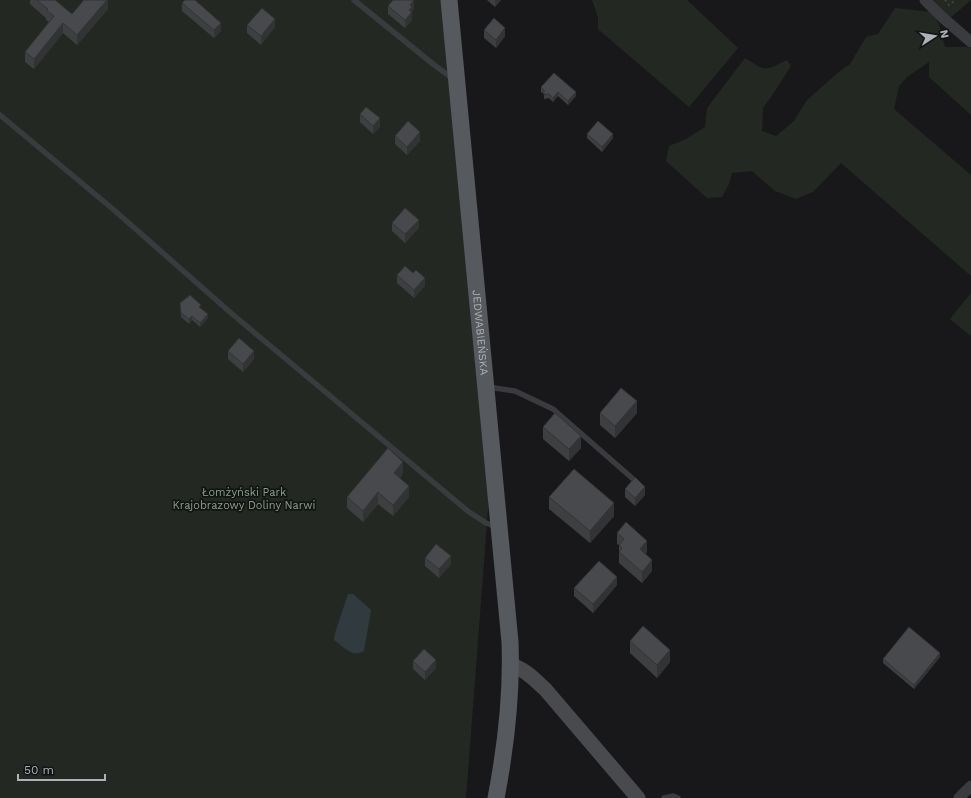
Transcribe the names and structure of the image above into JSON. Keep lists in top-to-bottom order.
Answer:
{
  "streets": {
    "main road": ["JEDWABIEŃSKA"]
  },
  "parks": ["Łomżyński Park Krajobrazowy Doliny Narwi"],
  "scale_bar": "50 m",
  "north": "right"
}
